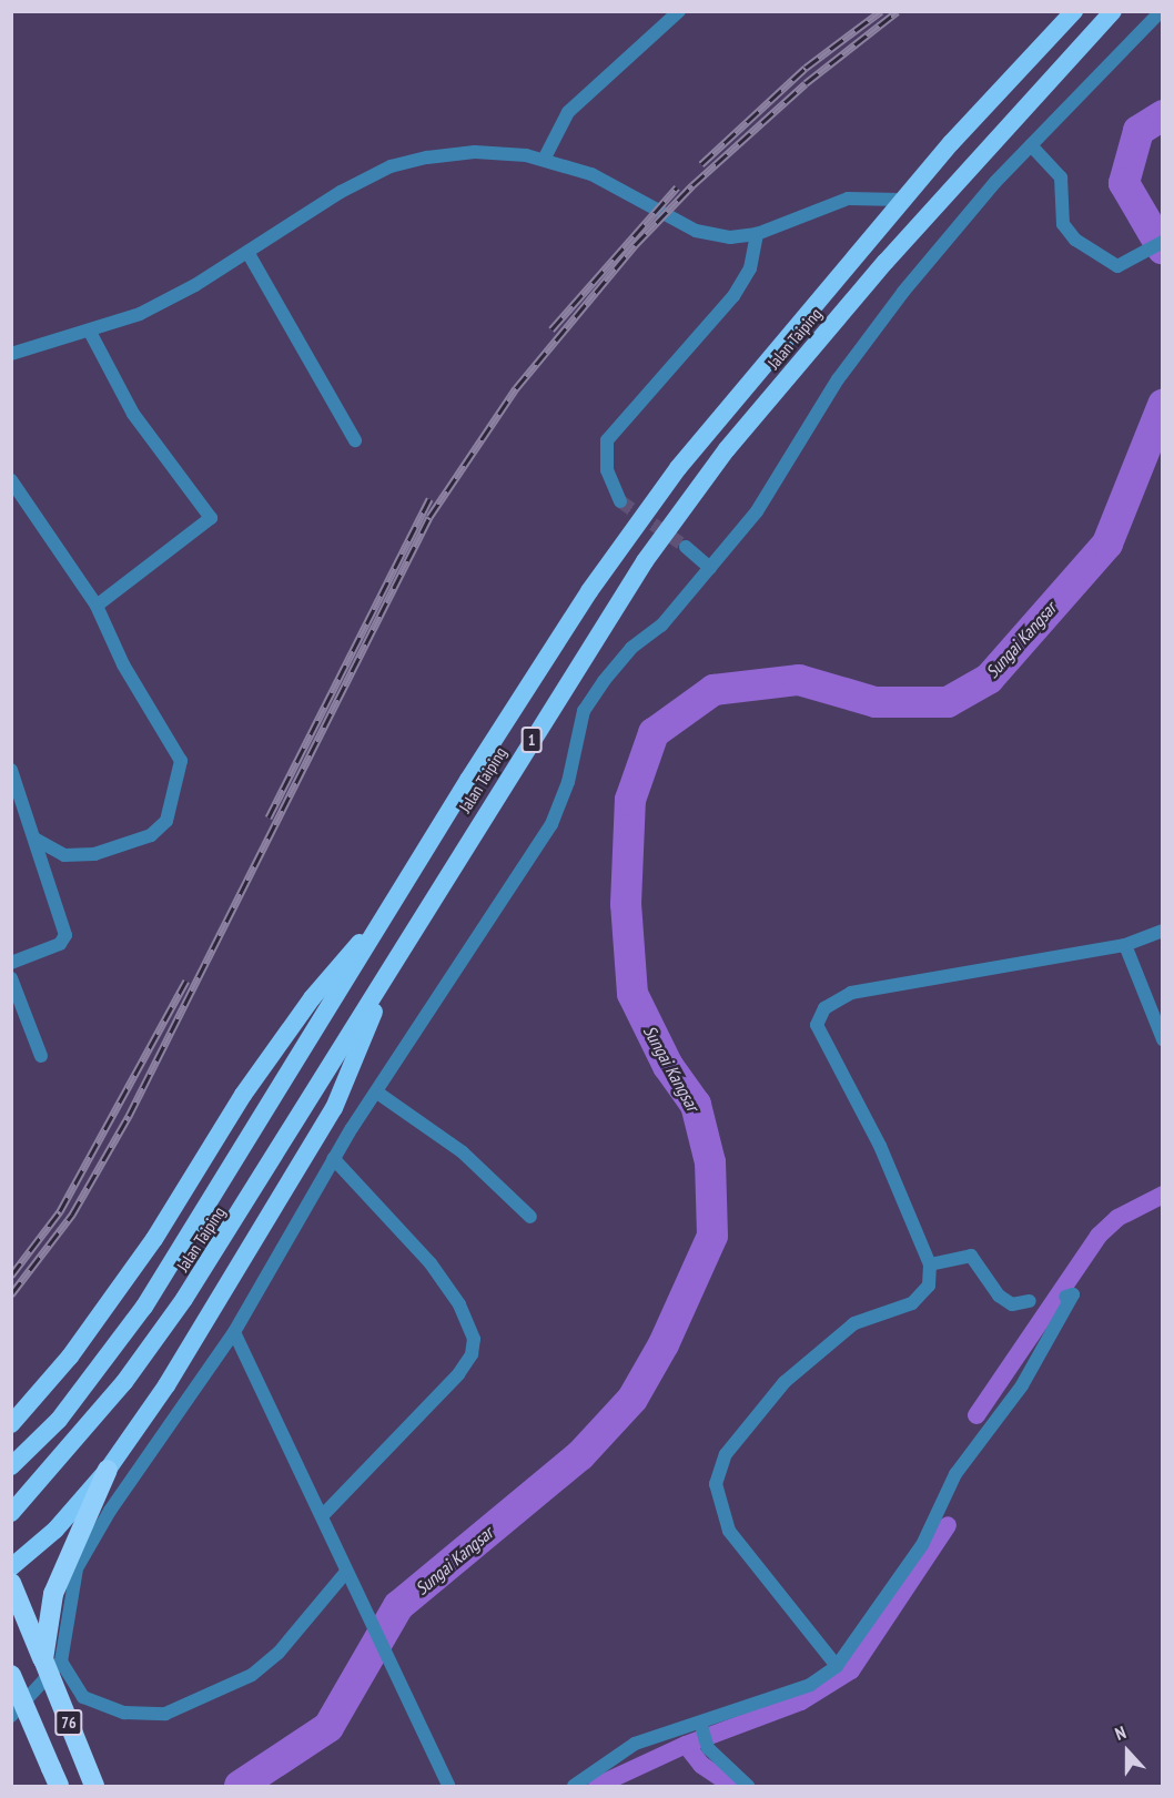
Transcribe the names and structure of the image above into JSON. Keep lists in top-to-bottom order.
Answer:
{
  "streets": {
    "highway": ["Jalan Taiping", "1", "76"]
  },
  "water": ["Sungai Kangsar"],
  "north": "top"
}
